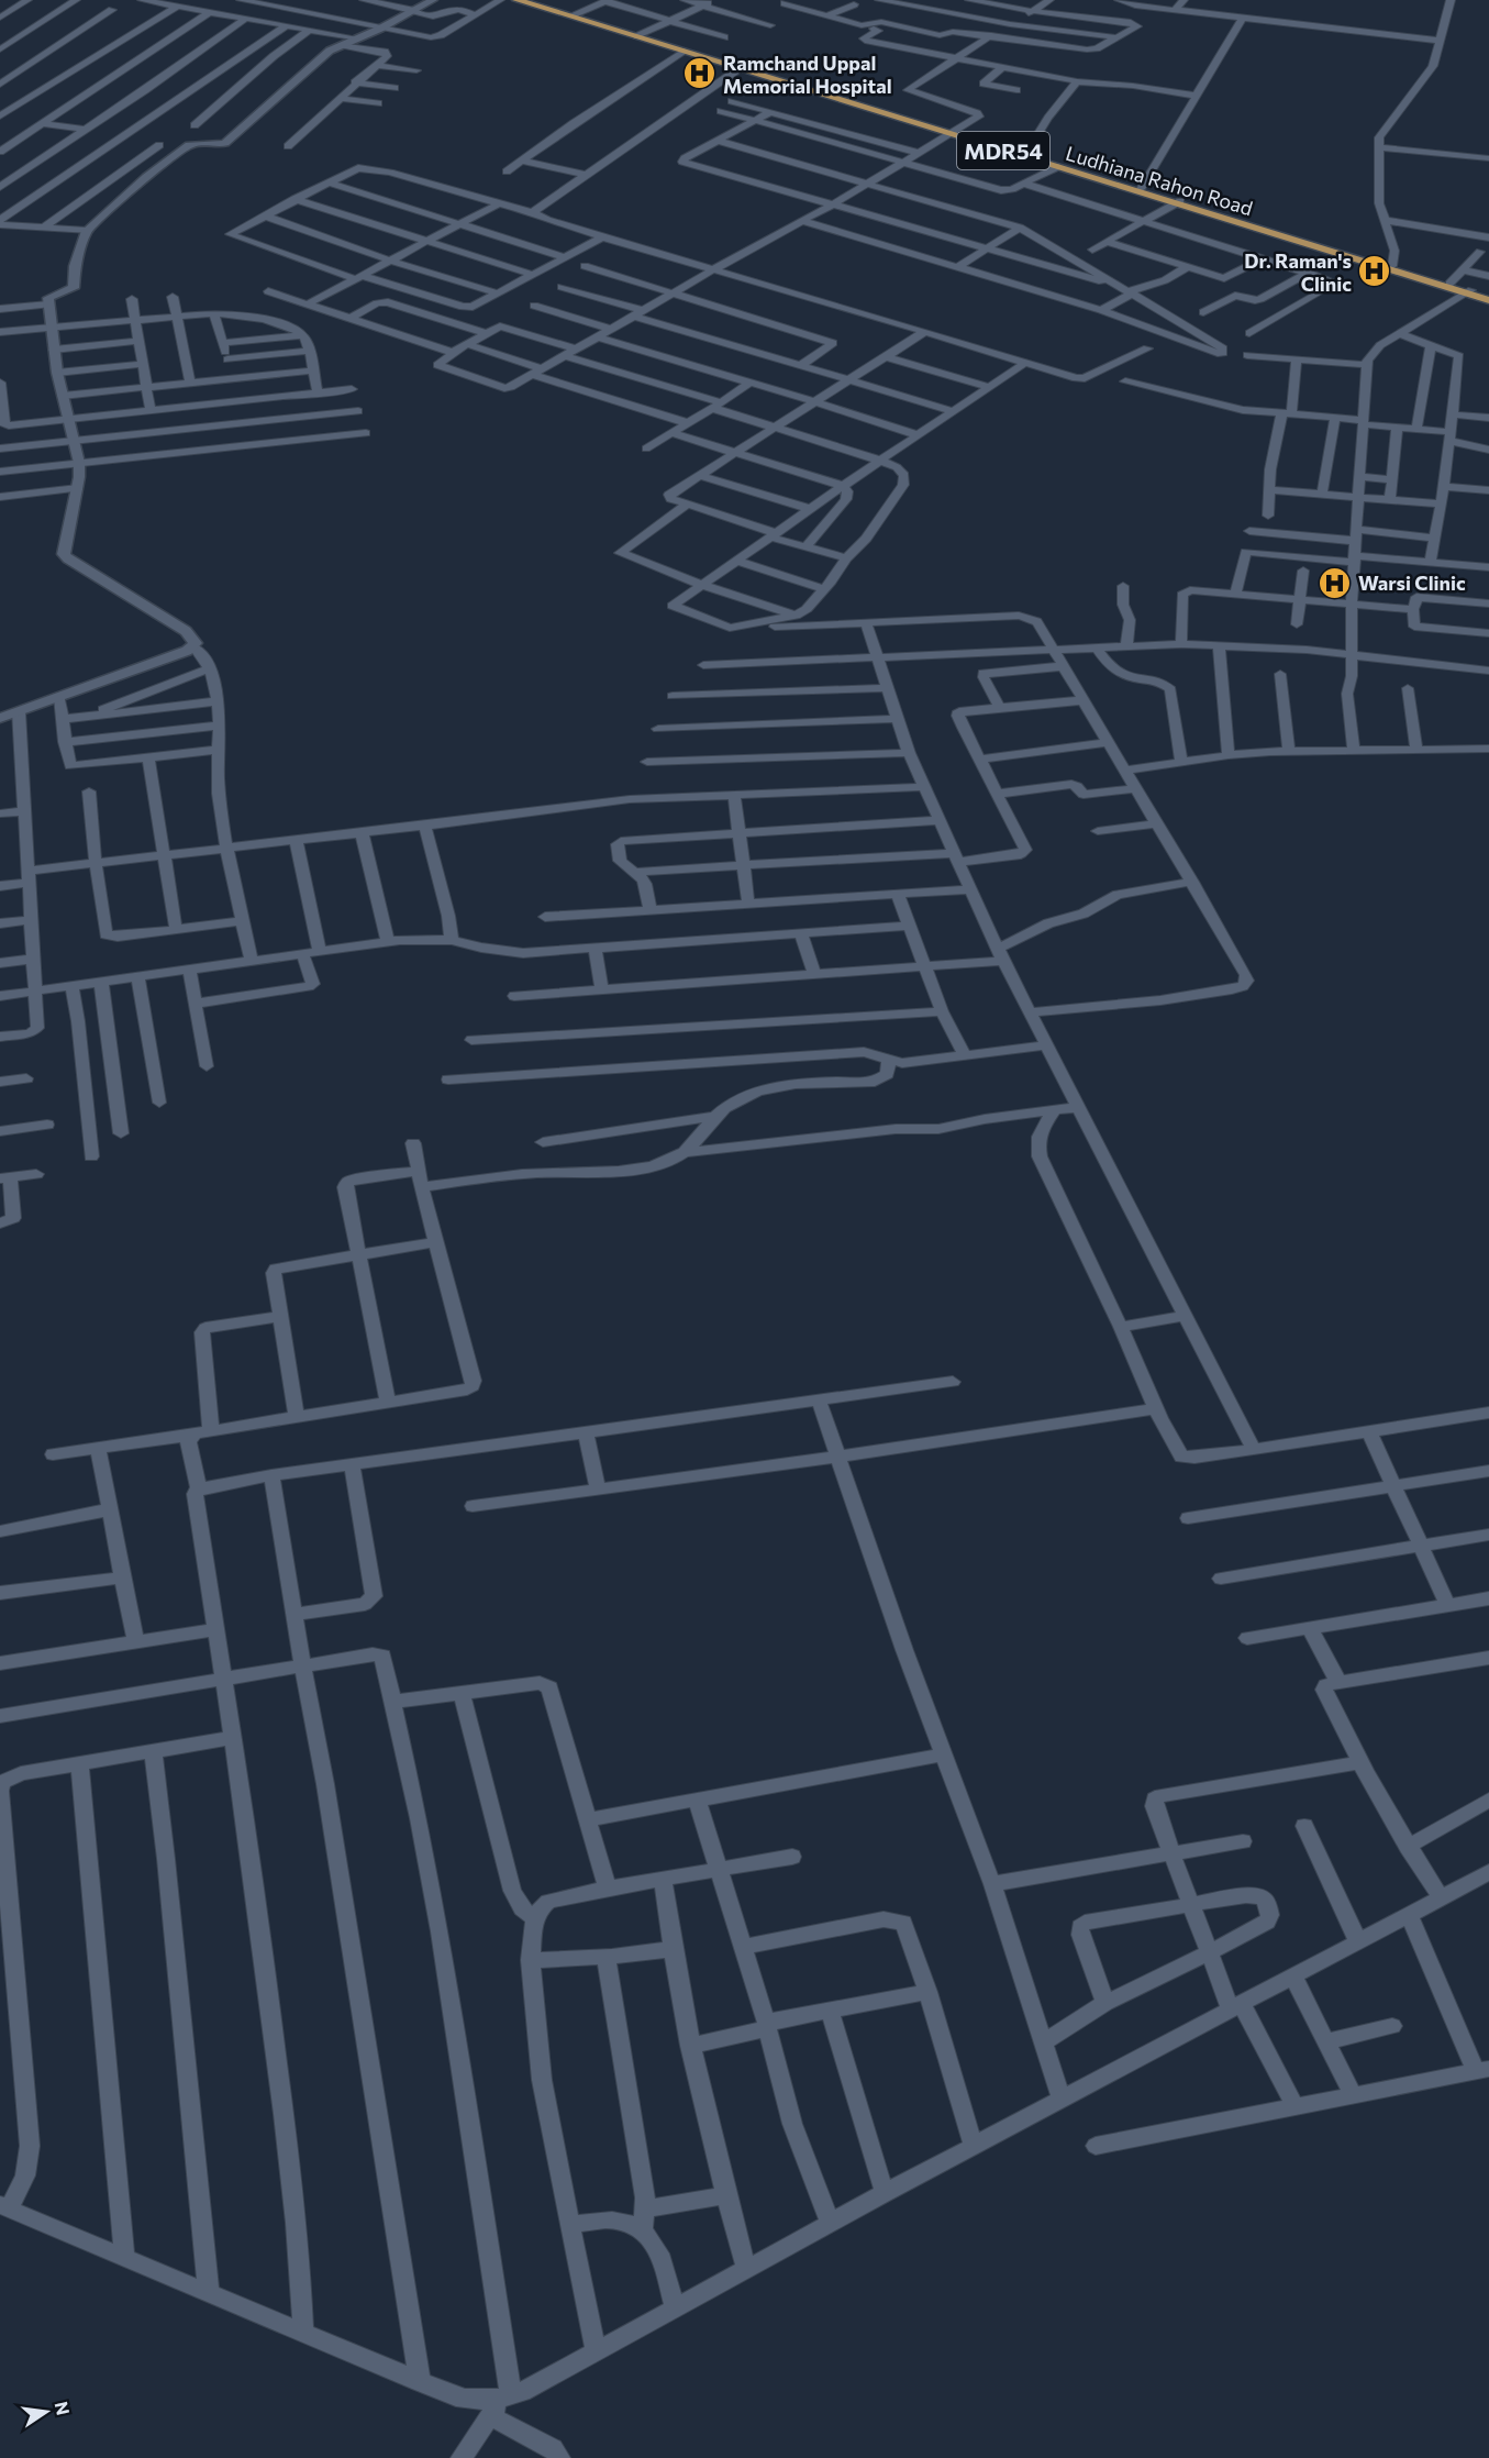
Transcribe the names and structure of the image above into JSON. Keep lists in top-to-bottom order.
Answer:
{
  "streets": {
    "main road": ["MDR54", "Ludhiana Rahon Road"]
  },
  "places": {
    "hospital": ["Ramchand Uppal Memorial Hospital", "Dr. Raman's Clinic", "Warsi Clinic"]
  },
  "north": "right"
}
